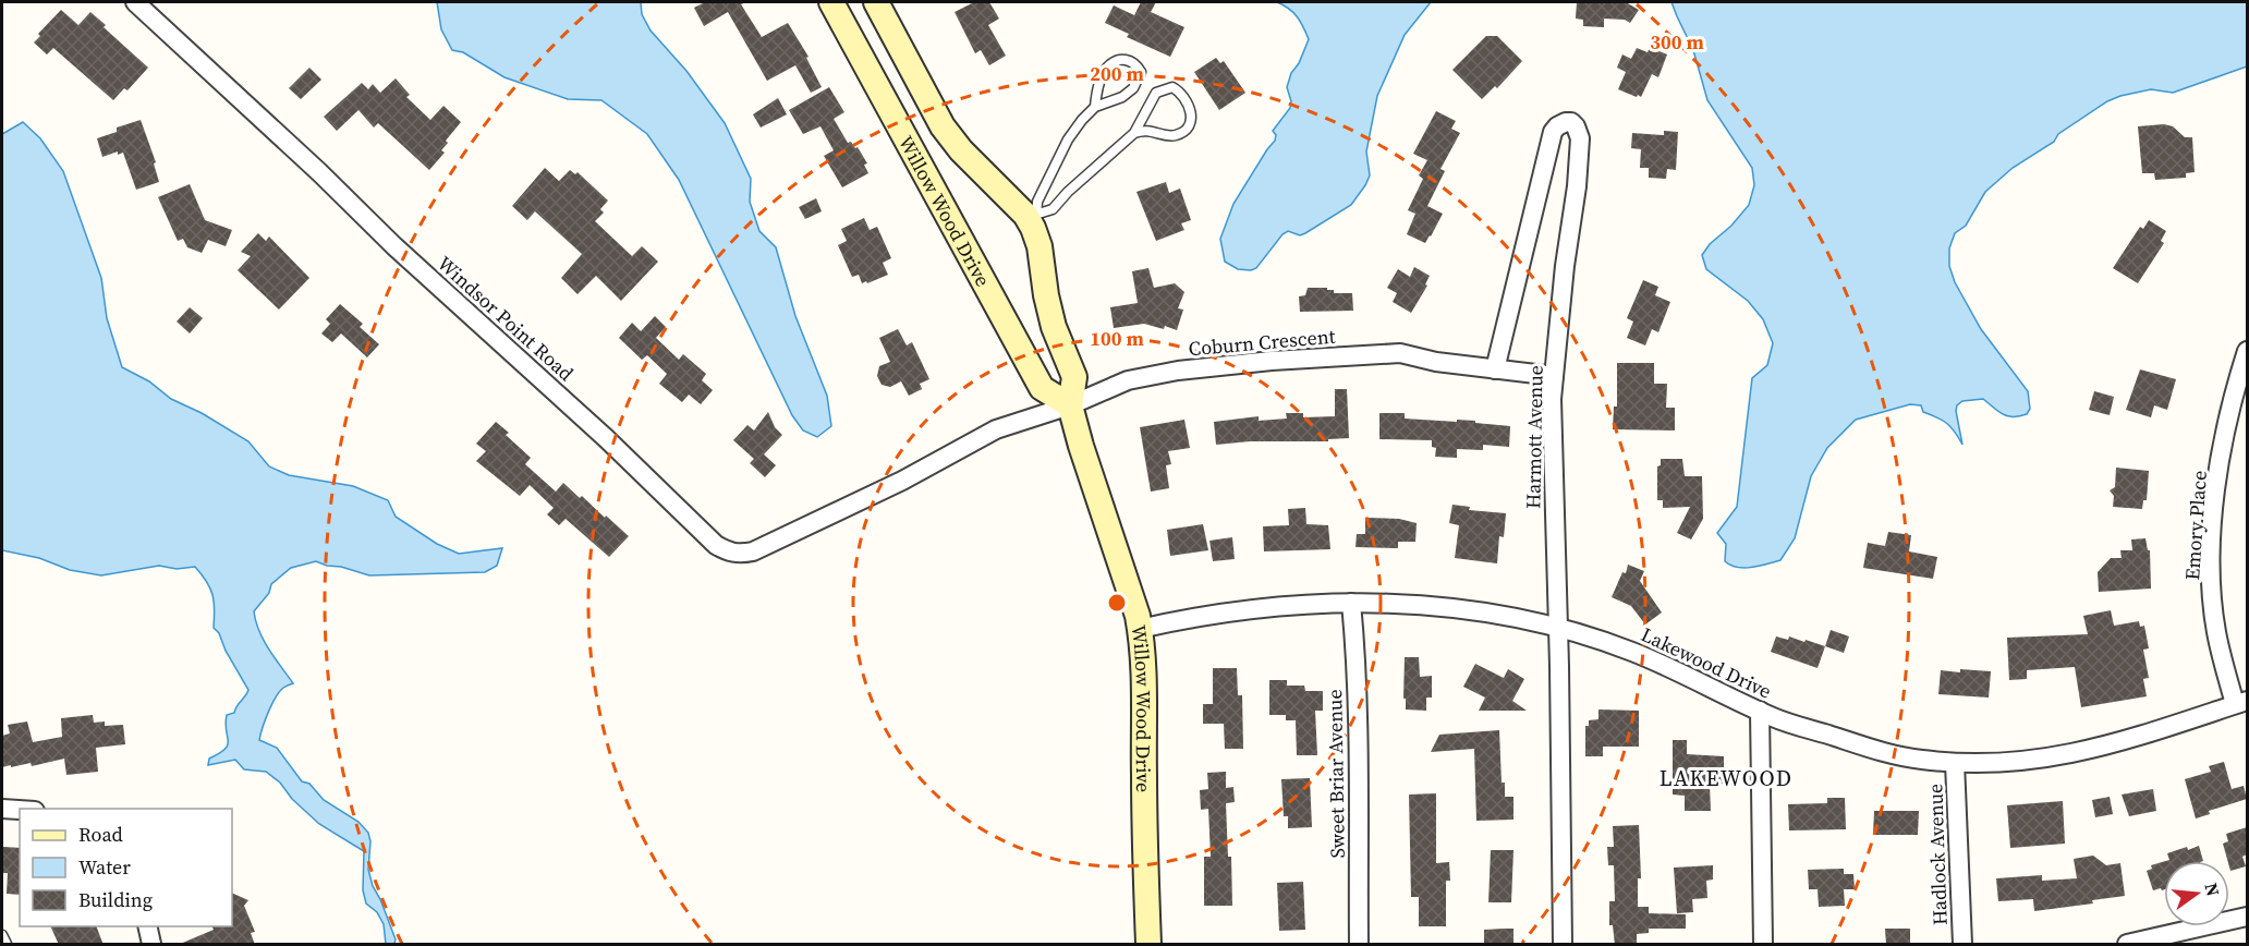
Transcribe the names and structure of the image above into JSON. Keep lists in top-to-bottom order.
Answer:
{
  "streets": {
    "street": [
      "Willow Wood Drive",
      "Windsor Point Road",
      "Coburn Crescent",
      "Harmott Avenue",
      "Emory Place",
      "Lakewood Drive",
      "Sweet Briar Avenue",
      "Hadlock Avenue"
    ]
  },
  "crossings": [
    ["Willow Wood Drive", "Coburn Crescent"],
    ["Willow Wood Drive", "Lakewood Drive"],
    ["Windsor Point Road", "Coburn Crescent"],
    ["Coburn Crescent", "Harmott Avenue"],
    ["Harmott Avenue", "Lakewood Drive"],
    ["Emory Place", "Lakewood Drive"],
    ["Lakewood Drive", "Sweet Briar Avenue"],
    ["Lakewood Drive", "Hadlock Avenue"]
  ],
  "districts": ["LAKEWOOD"],
  "legend": ["Road", "Water", "Building"],
  "north": "right",
  "rings": ["300 m", "200 m", "100 m"]
}
